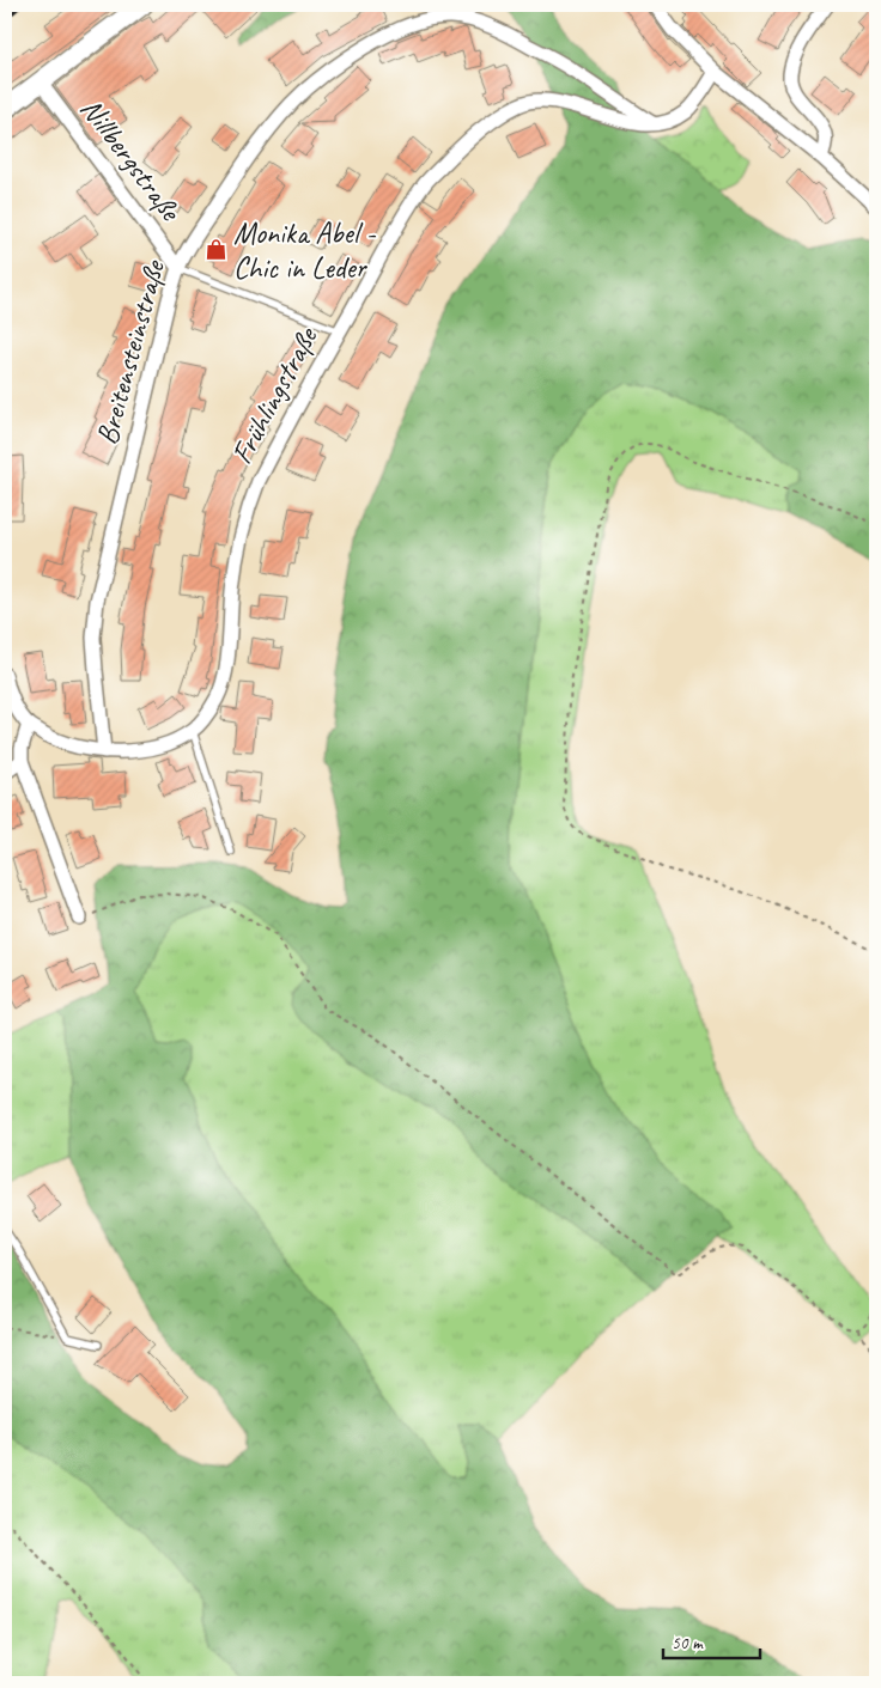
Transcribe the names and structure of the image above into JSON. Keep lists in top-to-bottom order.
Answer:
{
  "streets": {
    "street": ["Nillbergstraße", "Breitensteinstraße", "Frühlingstraße"]
  },
  "crossings": [
    ["Nillbergstraße", "Breitensteinstraße"],
    ["Breitensteinstraße", "Frühlingstraße"]
  ],
  "places": {
    "shop": ["Monika Abel - Chic in Leder"]
  },
  "scale_bar": "50 m"
}
